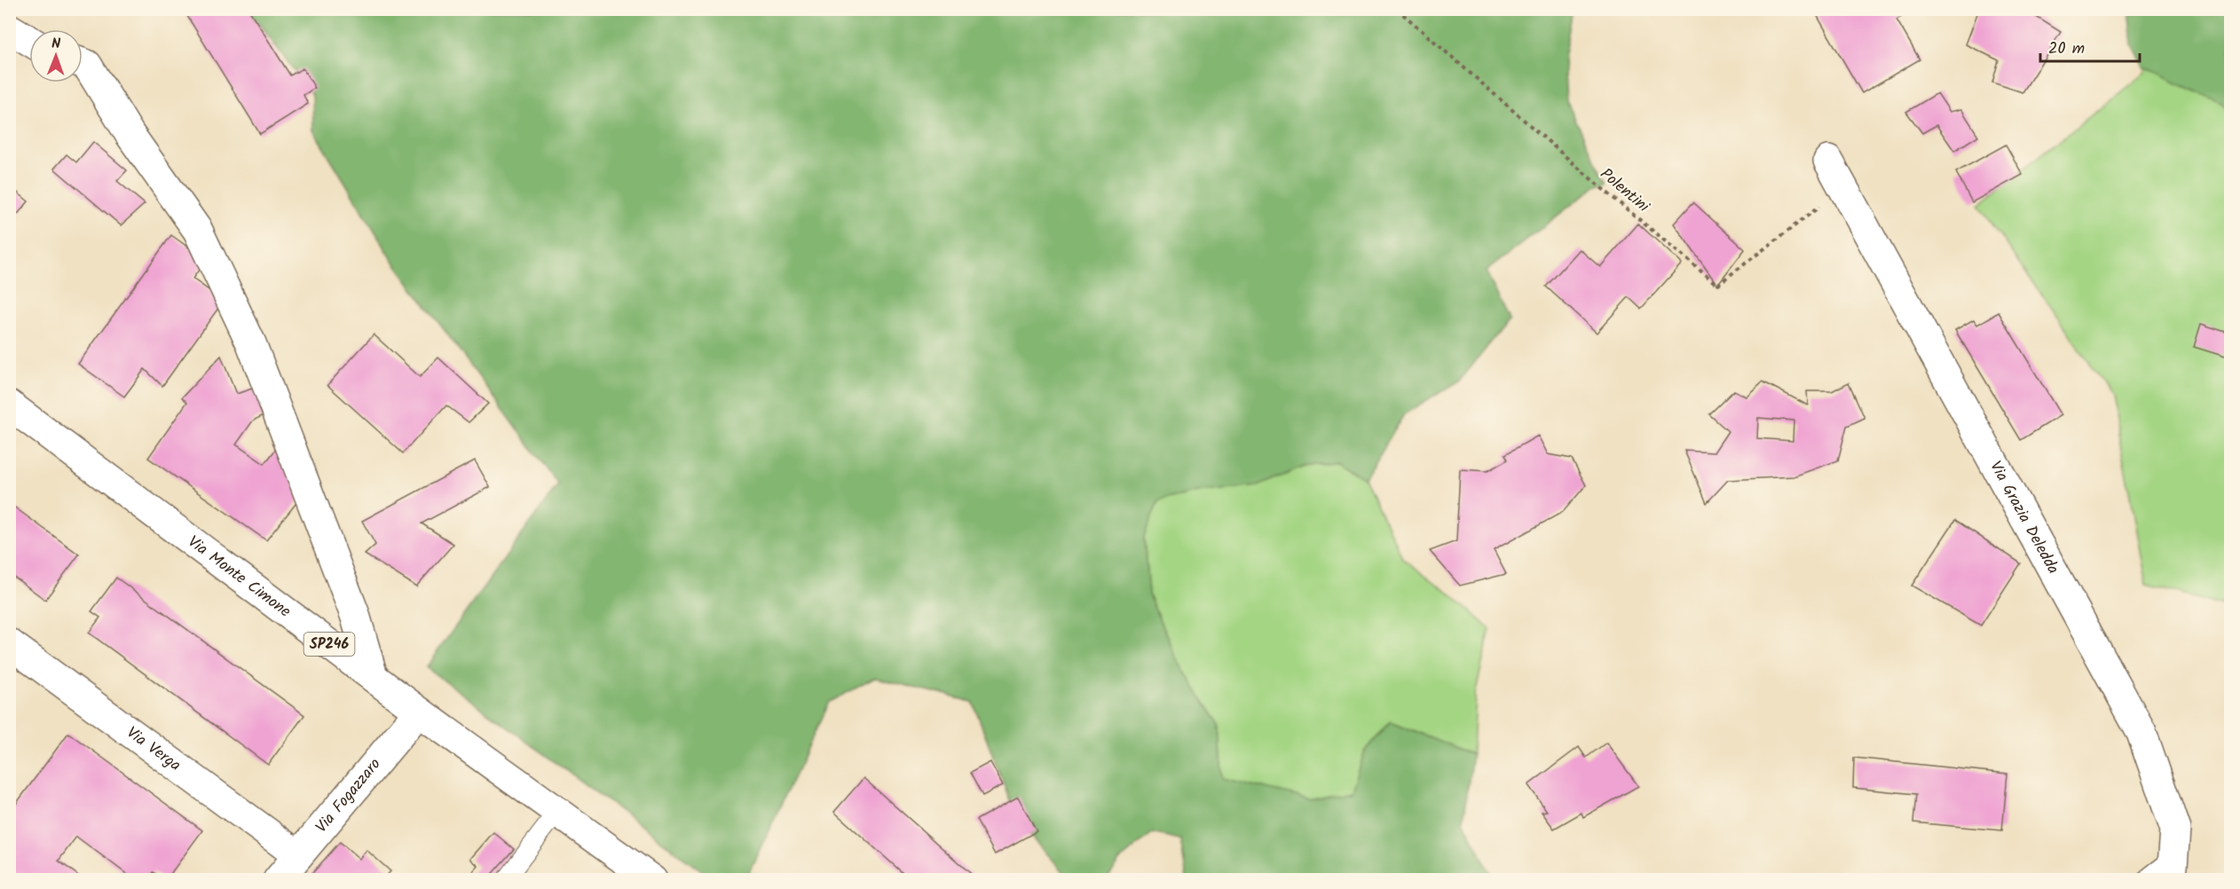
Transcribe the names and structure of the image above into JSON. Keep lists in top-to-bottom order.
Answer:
{
  "streets": {
    "street": [
      "Via Grazia Deledda",
      "Via Monte Cimone",
      "SP246",
      "Via Verga",
      "Via Fogazzaro"
    ],
    "path": ["Polentini"]
  },
  "crossings": [
    ["Polentini", "Via Grazia Deledda"],
    ["Via Monte Cimone", "Via Fogazzaro"],
    ["Via Verga", "Via Fogazzaro"]
  ],
  "scale_bar": "20 m",
  "north": "top"
}
